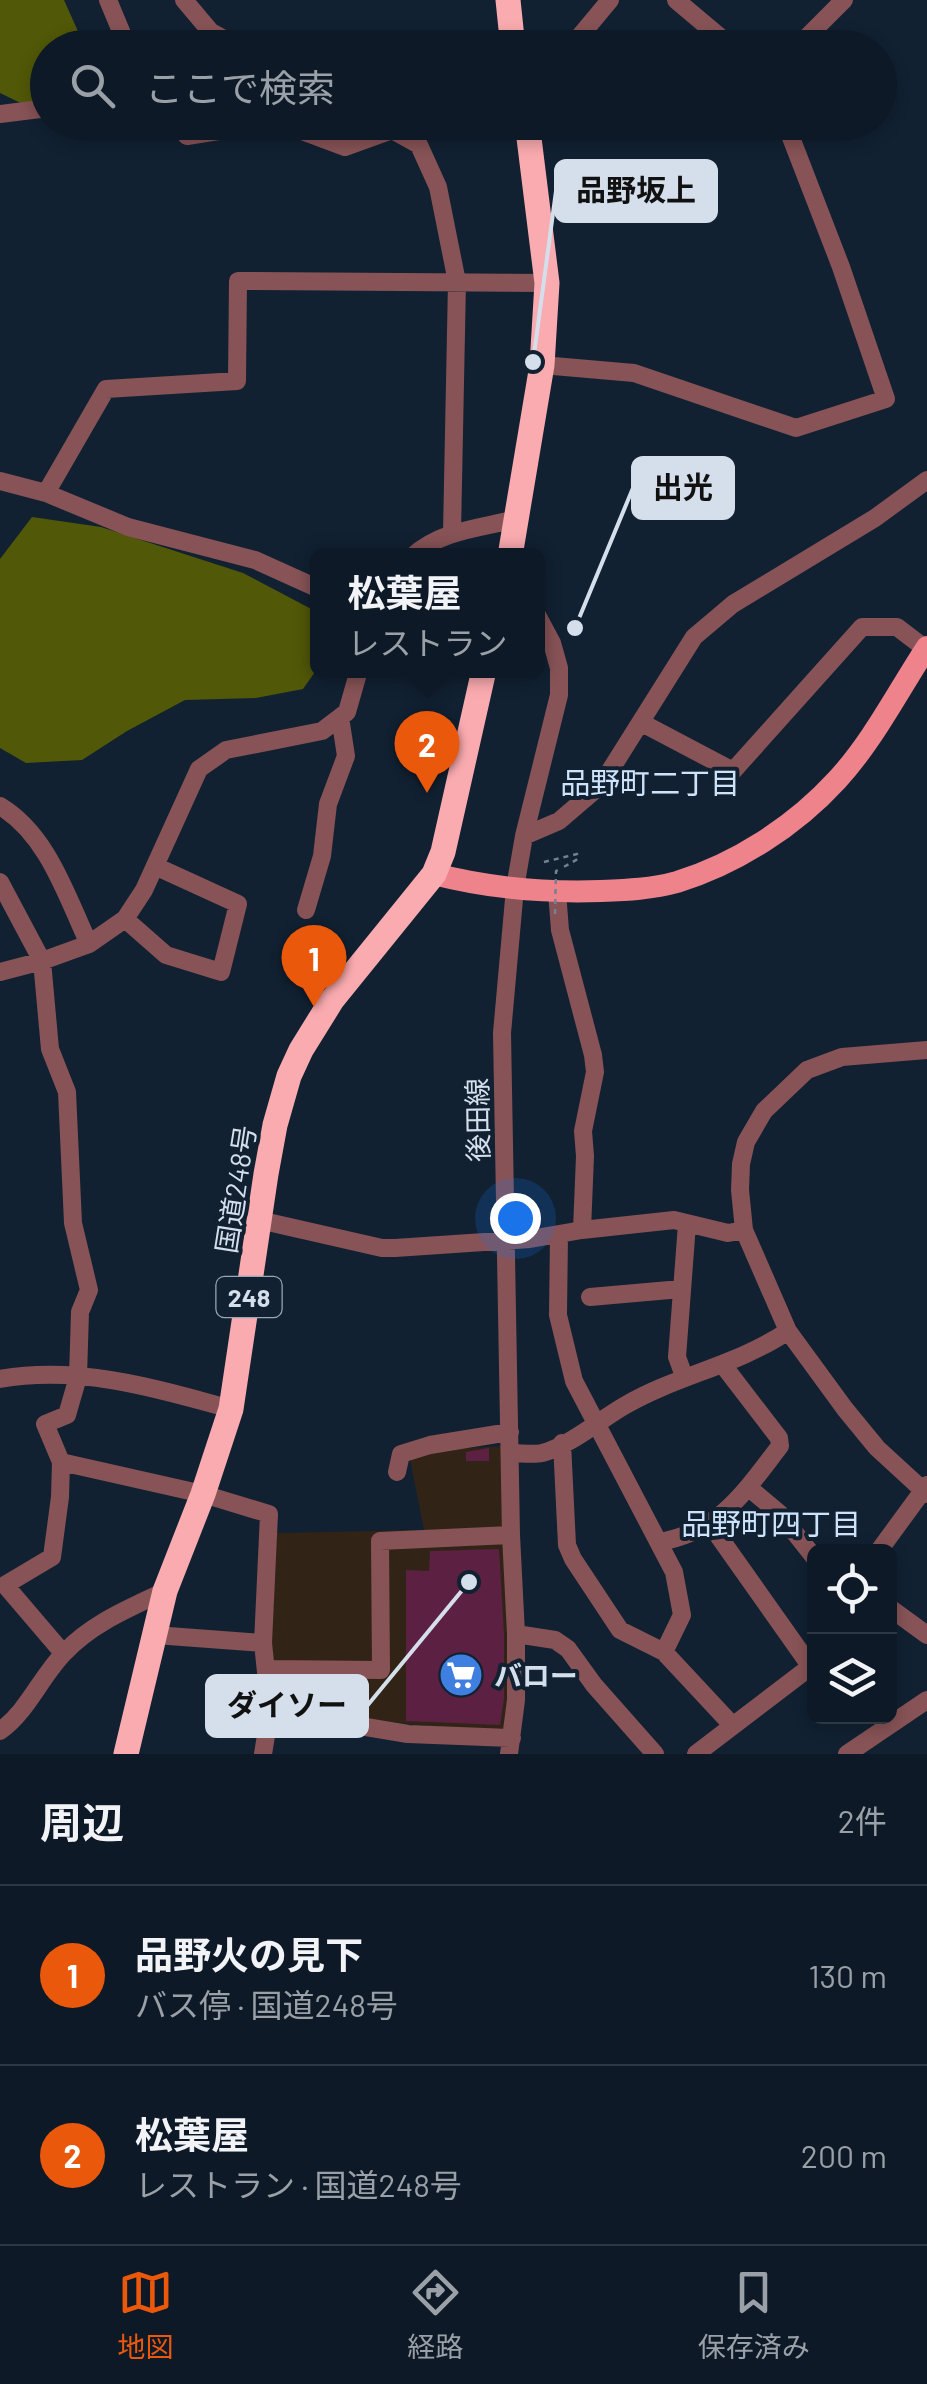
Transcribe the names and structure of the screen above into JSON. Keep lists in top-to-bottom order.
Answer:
{
  "streets": {
    "highway": ["国道248号", "248"],
    "street": ["後田線"]
  },
  "districts": ["品野町二丁目", "品野町四丁目"],
  "places": {
    "other": ["品野坂上", "出光", "ダイソー"],
    "supermarket": ["バロー"]
  },
  "page": {
    "search": "ここで検索",
    "popup": ["松葉屋", "レストラン"],
    "pins": ["2", "1"],
    "heading": ["周辺", "2件"],
    "list": [
      {
        "mark": "1",
        "name": "品野火の見下",
        "note": "バス停 · 国道248号",
        "value": "130 m"
      },
      {
        "mark": "2",
        "name": "松葉屋",
        "note": "レストラン · 国道248号",
        "value": "200 m"
      }
    ],
    "nav": ["地図", "経路", "保存済み"]
  }
}
